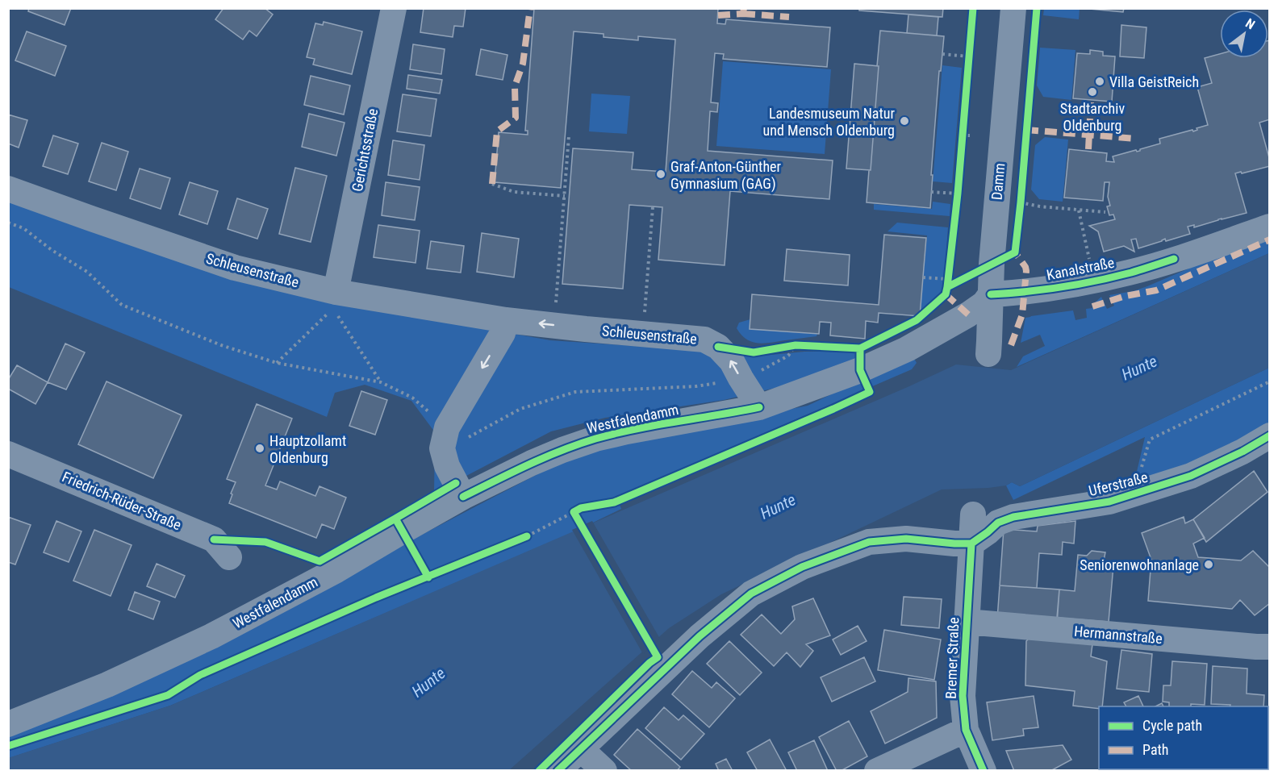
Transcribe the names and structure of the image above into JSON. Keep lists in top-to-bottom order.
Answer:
{
  "streets": {
    "street": [
      "Gerichtsstraße",
      "Damm",
      "Kanalstraße",
      "Schleusenstraße",
      "Westfalendamm",
      "Uferstraße",
      "Friedrich-Rüder-Straße",
      "Hermannstraße",
      "Bremer Straße"
    ]
  },
  "crossings": [
    ["Gerichtsstraße", "Schleusenstraße"],
    ["Damm", "Kanalstraße"],
    ["Damm", "Westfalendamm"],
    ["Kanalstraße", "Westfalendamm"],
    ["Schleusenstraße", "Westfalendamm"],
    ["Uferstraße", "Bremer Straße"],
    ["Hermannstraße", "Bremer Straße"]
  ],
  "water": ["Hunte"],
  "places": [
    "Villa GeistReich",
    "Stadtarchiv Oldenburg",
    "Landesmuseum Natur und Mensch Oldenburg",
    "Graf-Anton-Günther Gymnasium (GAG)",
    "Hauptzollamt Oldenburg",
    "Seniorenwohnanlage"
  ],
  "legend": ["Cycle path", "Path"],
  "north": "top right"
}
